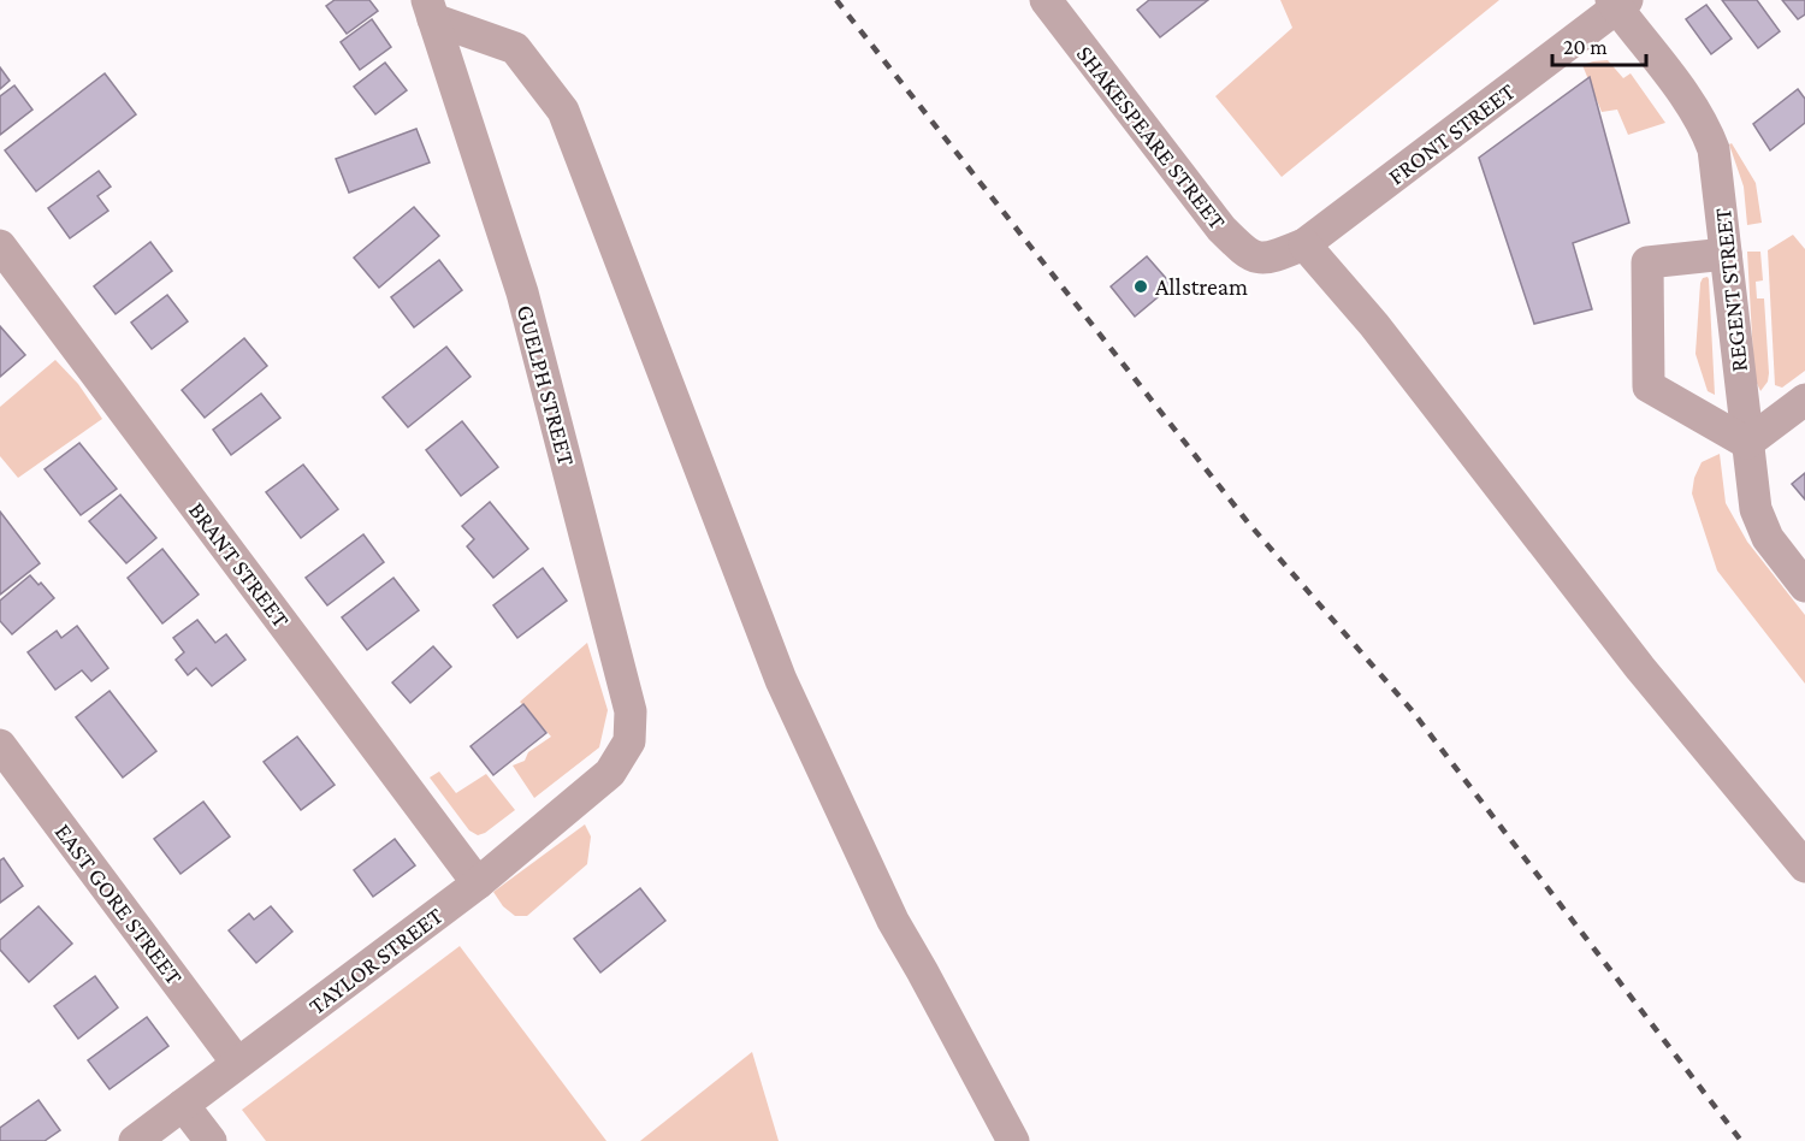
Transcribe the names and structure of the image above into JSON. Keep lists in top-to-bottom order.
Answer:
{
  "streets": {
    "street": [
      "FRONT STREET",
      "SHAKESPEARE STREET",
      "REGENT STREET",
      "GUELPH STREET",
      "BRANT STREET",
      "EAST GORE STREET",
      "TAYLOR STREET"
    ]
  },
  "crossings": [
    ["FRONT STREET", "SHAKESPEARE STREET"],
    ["FRONT STREET", "REGENT STREET"],
    ["GUELPH STREET", "TAYLOR STREET"],
    ["BRANT STREET", "TAYLOR STREET"],
    ["EAST GORE STREET", "TAYLOR STREET"]
  ],
  "places": ["Allstream"],
  "scale_bar": "20 m"
}
